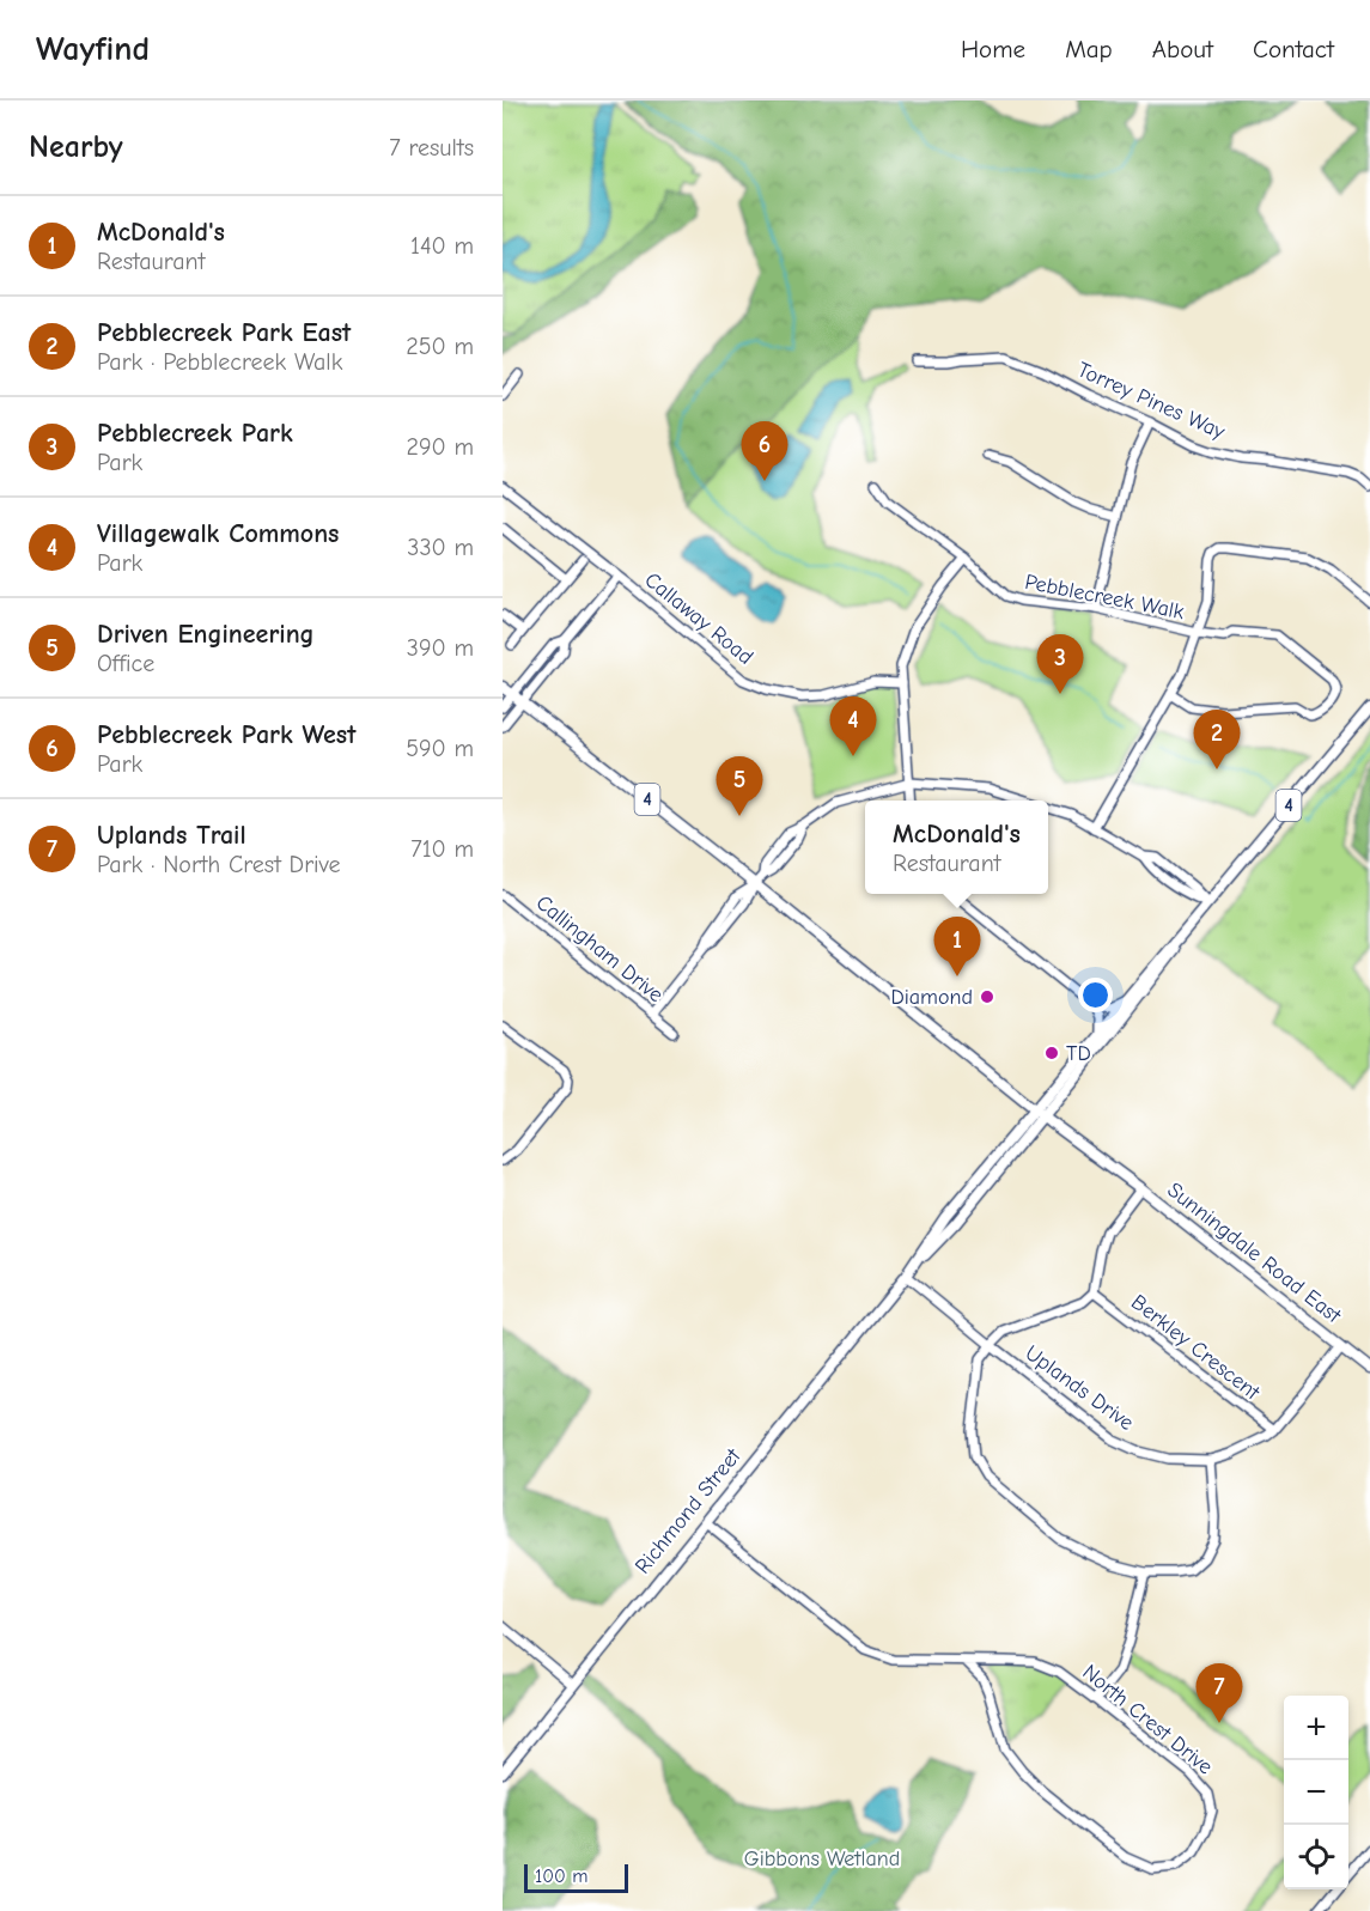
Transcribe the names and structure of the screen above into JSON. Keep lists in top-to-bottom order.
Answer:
{
  "streets": {
    "main road": ["4", "Sunningdale Road East", "Richmond Street"],
    "street": [
      "Torrey Pines Way",
      "Pebblecreek Walk",
      "Callaway Road",
      "Callingham Drive",
      "Berkley Crescent",
      "Uplands Drive",
      "North Crest Drive"
    ]
  },
  "crossings": [
    ["4", "Sunningdale Road East"],
    ["Sunningdale Road East", "Uplands Drive"],
    ["Sunningdale Road East", "Richmond Street"],
    ["Berkley Crescent", "Uplands Drive"],
    ["Uplands Drive", "Richmond Street"],
    ["Richmond Street", "North Crest Drive"]
  ],
  "parks": ["Gibbons Wetland"],
  "places": ["Diamond", "TD"],
  "scale_bar": "100 m",
  "page": {
    "header": "Wayfind",
    "nav": [
      "Home",
      "Map",
      "About",
      "Contact"
    ],
    "heading": ["Nearby", "7 results"],
    "list": [
      {
        "mark": "1",
        "name": "McDonald's",
        "note": "Restaurant",
        "value": "140 m"
      },
      {
        "mark": "2",
        "name": "Pebblecreek Park East",
        "note": "Park · Pebblecreek Walk",
        "value": "250 m"
      },
      {
        "mark": "3",
        "name": "Pebblecreek Park",
        "note": "Park",
        "value": "290 m"
      },
      {
        "mark": "4",
        "name": "Villagewalk Commons",
        "note": "Park",
        "value": "330 m"
      },
      {
        "mark": "5",
        "name": "Driven Engineering",
        "note": "Office",
        "value": "390 m"
      },
      {
        "mark": "6",
        "name": "Pebblecreek Park West",
        "note": "Park",
        "value": "590 m"
      },
      {
        "mark": "7",
        "name": "Uplands Trail",
        "note": "Park · North Crest Drive",
        "value": "710 m"
      }
    ],
    "pins": [
      "6",
      "3",
      "4",
      "2",
      "5",
      "1",
      "7"
    ],
    "popup": ["McDonald's", "Restaurant"],
    "map_buttons": ["+", "−"],
    "scale": "100 m"
  }
}
